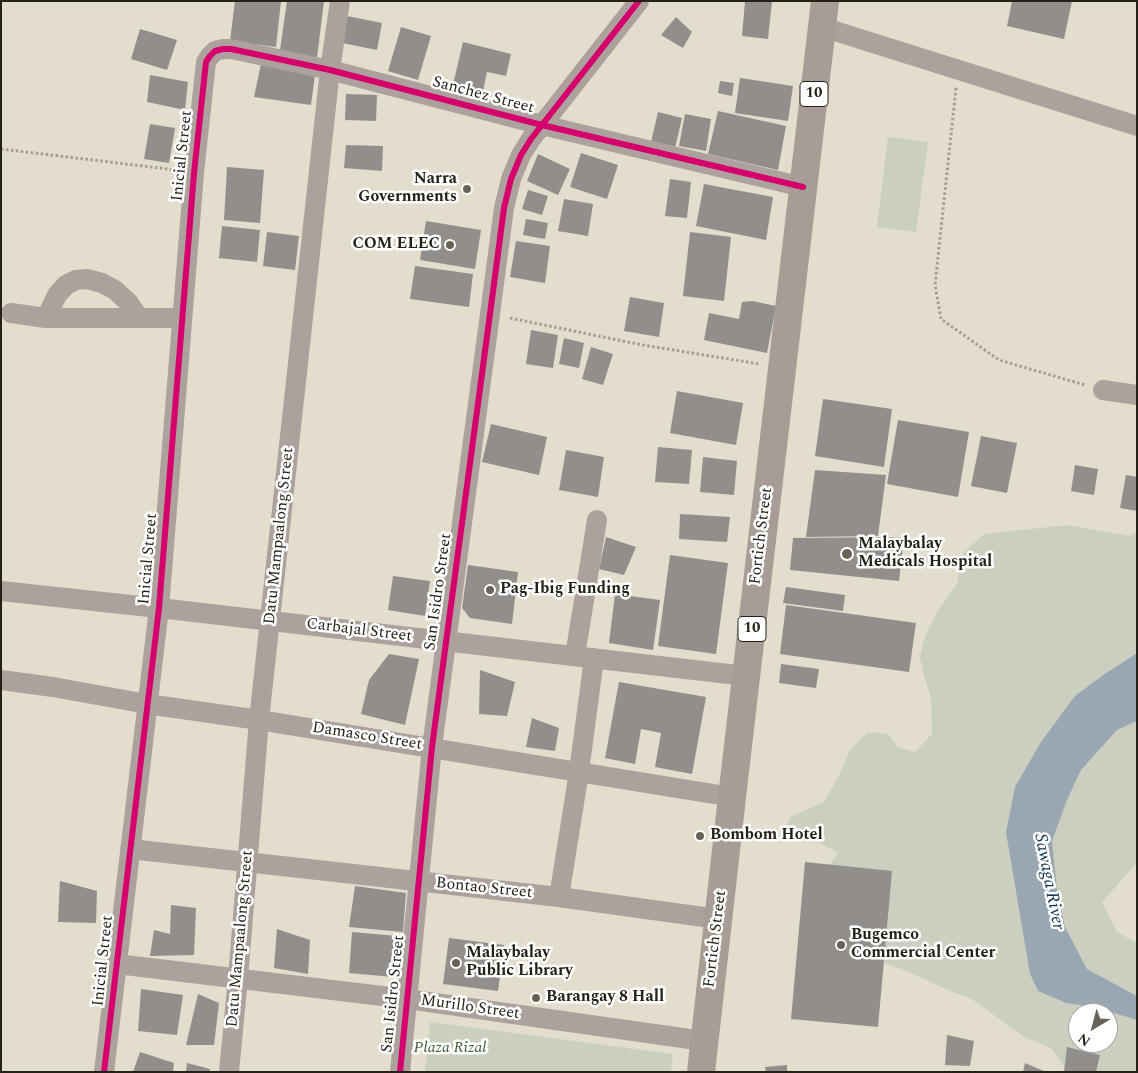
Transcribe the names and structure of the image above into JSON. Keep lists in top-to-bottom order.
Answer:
{
  "streets": {
    "highway": ["10", "Fortich Street"],
    "street": [
      "Sanchez Street",
      "Inicial Street",
      "Datu Mampaalong Street",
      "San Isidro Street",
      "Carbajal Street",
      "Damasco Street",
      "Bontao Street",
      "Murillo Street"
    ]
  },
  "crossings": [
    ["Sanchez Street", "Inicial Street"],
    ["Sanchez Street", "Datu Mampaalong Street"],
    ["Sanchez Street", "Fortich Street"],
    ["Sanchez Street", "San Isidro Street"],
    ["Inicial Street", "Carbajal Street"],
    ["Inicial Street", "Damasco Street"],
    ["Inicial Street", "Bontao Street"],
    ["Inicial Street", "Murillo Street"],
    ["Datu Mampaalong Street", "Carbajal Street"],
    ["Datu Mampaalong Street", "Damasco Street"],
    ["Datu Mampaalong Street", "Bontao Street"],
    ["Datu Mampaalong Street", "Murillo Street"],
    ["Fortich Street", "Carbajal Street"],
    ["Fortich Street", "Damasco Street"],
    ["Fortich Street", "Bontao Street"],
    ["Fortich Street", "Murillo Street"],
    ["San Isidro Street", "Carbajal Street"],
    ["San Isidro Street", "Damasco Street"],
    ["San Isidro Street", "Bontao Street"],
    ["San Isidro Street", "Murillo Street"]
  ],
  "water": ["Sawaga River"],
  "parks": ["Plaza Rizal"],
  "places": [
    "Narra Governments",
    "COM ELEC",
    "Malaybalay Medicals Hospital",
    "Pag-Ibig Funding",
    "Bombom Hotel",
    "Bugemco Commercial Center",
    "Malaybalay Public Library",
    "Barangay 8 Hall"
  ],
  "north": "bottom left"
}
